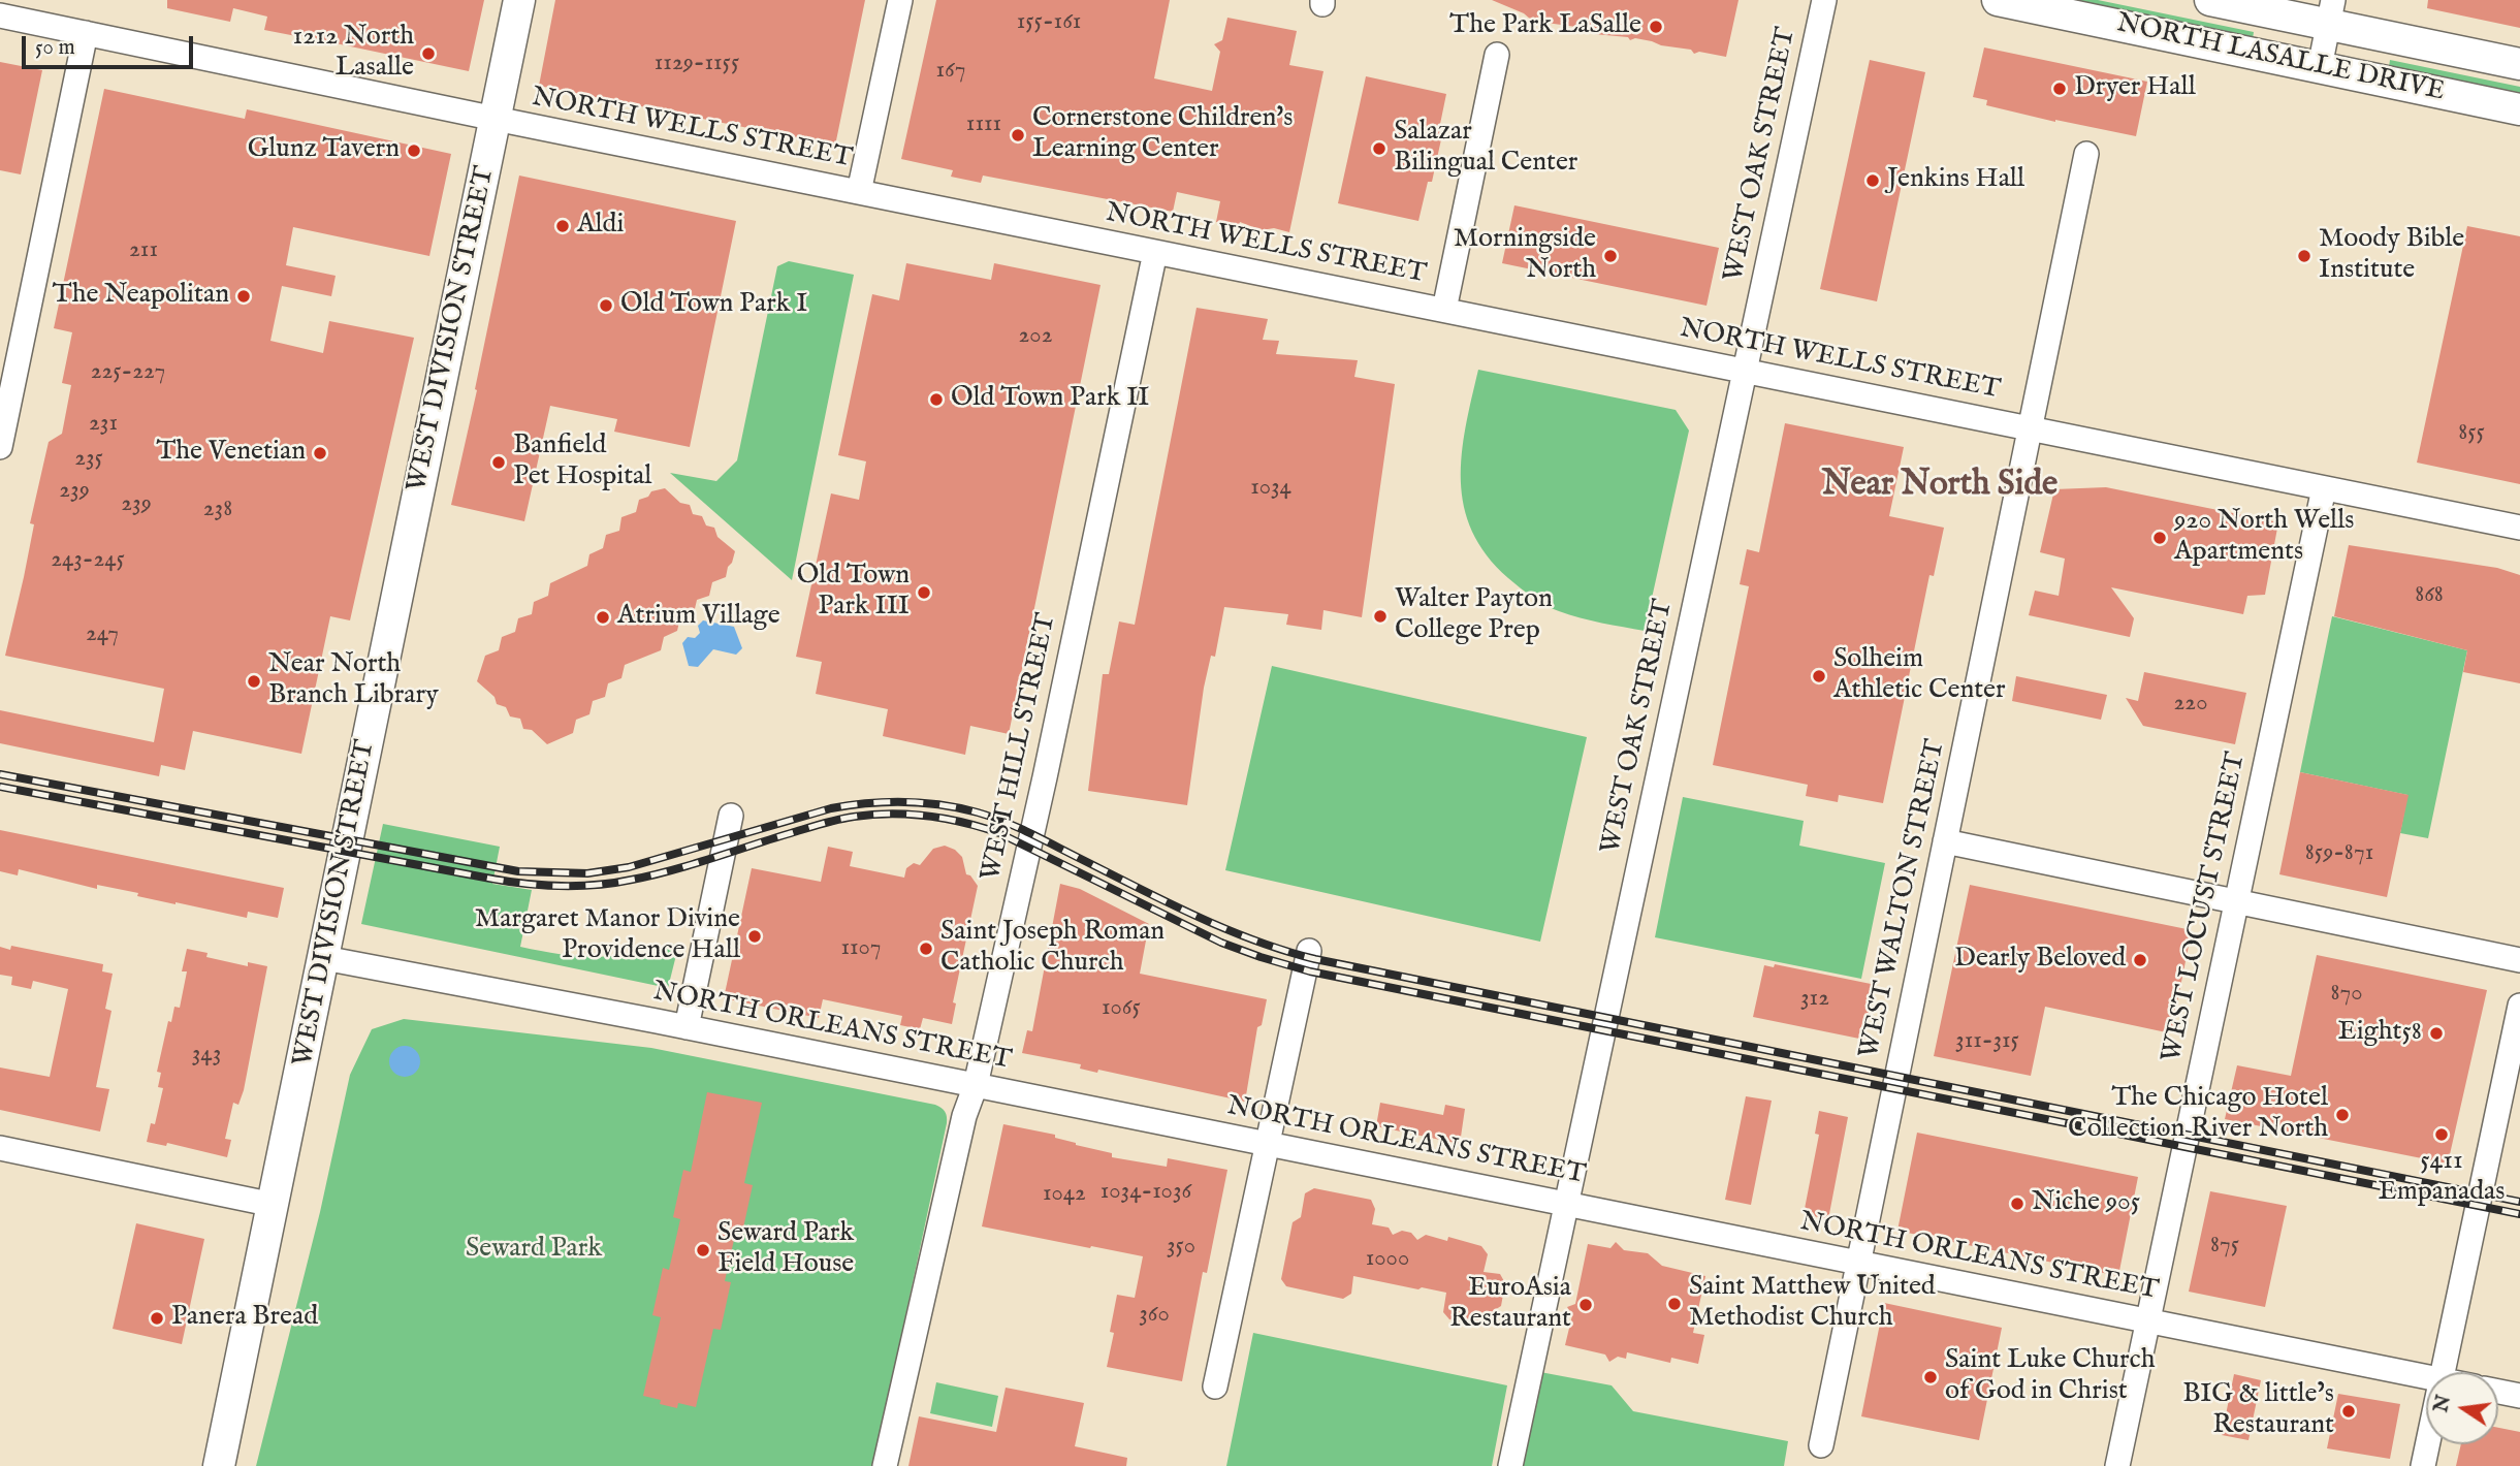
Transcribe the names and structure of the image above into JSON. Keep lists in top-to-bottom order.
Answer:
{
  "streets": {
    "main road": ["NORTH LASALLE DRIVE", "WEST DIVISION STREET"],
    "street": [
      "NORTH WELLS STREET",
      "WEST OAK STREET",
      "WEST HILL STREET",
      "WEST WALTON STREET",
      "WEST LOCUST STREET",
      "NORTH ORLEANS STREET"
    ]
  },
  "crossings": [
    ["NORTH WELLS STREET", "WEST OAK STREET"],
    ["NORTH WELLS STREET", "WEST DIVISION STREET"],
    ["NORTH WELLS STREET", "WEST HILL STREET"],
    ["NORTH WELLS STREET", "WEST WALTON STREET"],
    ["NORTH WELLS STREET", "WEST LOCUST STREET"],
    ["WEST OAK STREET", "NORTH ORLEANS STREET"],
    ["WEST DIVISION STREET", "NORTH ORLEANS STREET"],
    ["WEST HILL STREET", "NORTH ORLEANS STREET"],
    ["WEST WALTON STREET", "NORTH ORLEANS STREET"],
    ["WEST LOCUST STREET", "NORTH ORLEANS STREET"]
  ],
  "districts": ["Near North Side"],
  "parks": ["Seward Park"],
  "places": [
    "The Park LaSalle",
    "1212 North Lasalle",
    "Dryer Hall",
    "Cornerstone Children's Learning Center",
    "Salazar Bilingual Center",
    "Glunz Tavern",
    "Jenkins Hall",
    "Aldi",
    "Morningside North",
    "Moody Bible Institute",
    "The Neapolitan",
    "Old Town Park I",
    "Old Town Park II",
    "The Venetian",
    "Banfield Pet Hospital",
    "920 North Wells Apartments",
    "Old Town Park III",
    "Walter Payton College Prep",
    "Atrium Village",
    "Solheim Athletic Center",
    "Near North Branch Library",
    "Margaret Manor Divine Providence Hall",
    "Saint Joseph Roman Catholic Church",
    "Dearly Beloved",
    "Eight58",
    "The Chicago Hotel Collection River North",
    "5411 Empanadas",
    "Niche 905",
    "Seward Park Field House",
    "Saint Matthew United Methodist Church",
    "EuroAsia Restaurant",
    "Panera Bread",
    "Saint Luke Church of God in Christ",
    "BIG & little’s Restaurant"
  ],
  "house_numbers": [
    "155-161",
    "1129-1155",
    "167",
    "1111",
    "211",
    "202",
    "225-227",
    "231",
    "855",
    "235",
    "1034",
    "239",
    "239",
    "238",
    "243-245",
    "868",
    "247",
    "220",
    "859-871",
    "1107",
    "870",
    "312",
    "1065",
    "311-315",
    "343",
    "1034-1036",
    "1042",
    "875",
    "350",
    "1000",
    "360"
  ],
  "scale_bar": "50 m",
  "north": "left"
}
